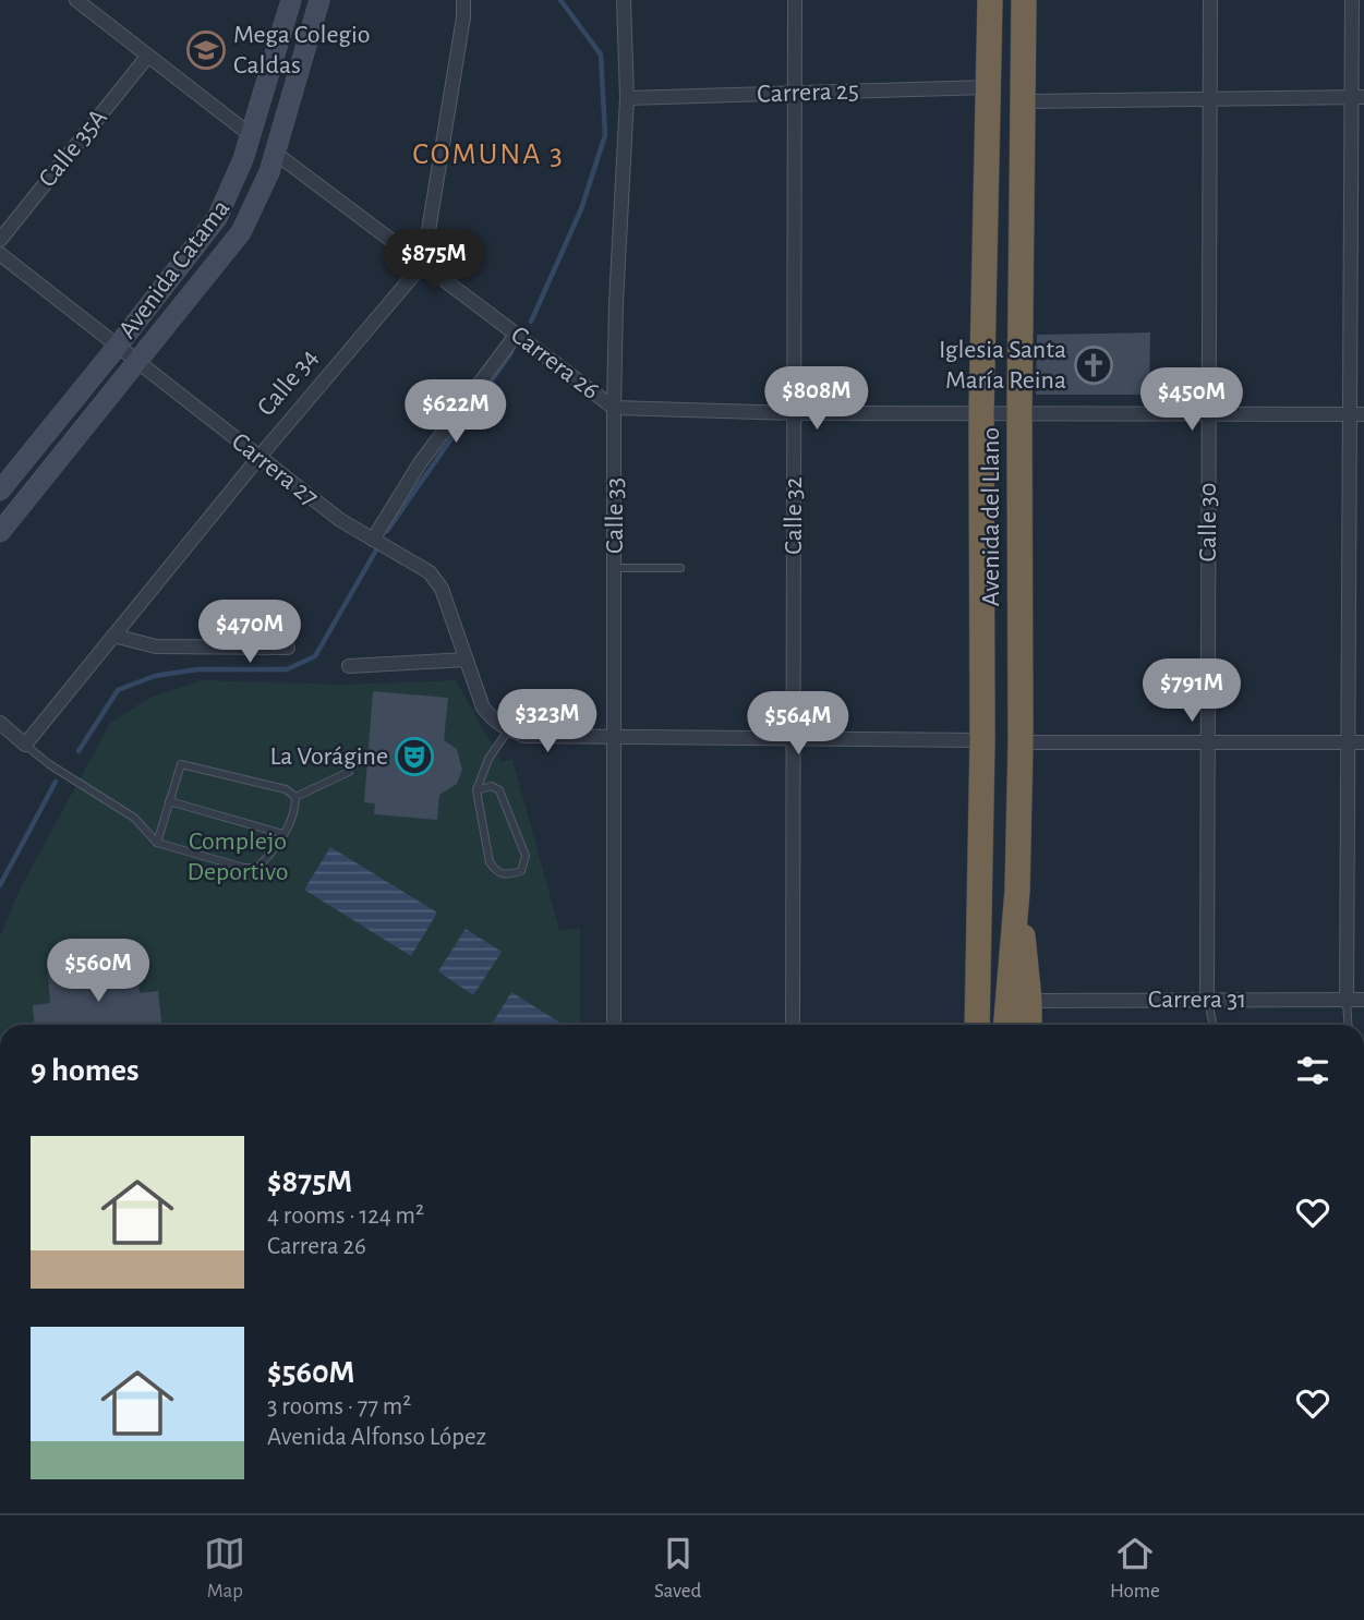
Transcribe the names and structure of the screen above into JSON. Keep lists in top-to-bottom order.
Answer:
{
  "streets": {
    "highway": ["Avenida del Llano"],
    "main road": ["Avenida Catama"],
    "street": [
      "Carrera 25",
      "Calle 35A",
      "Carrera 26",
      "Calle 34",
      "Carrera 27",
      "Calle 33",
      "Calle 32",
      "Calle 30",
      "Carrera 31"
    ]
  },
  "crossings": [
    ["Carrera 25", "Calle 33"],
    ["Carrera 25", "Calle 32"],
    ["Carrera 25", "Avenida del Llano"],
    ["Avenida Catama", "Carrera 26"],
    ["Avenida Catama", "Carrera 27"],
    ["Carrera 26", "Calle 34"],
    ["Carrera 26", "Calle 33"],
    ["Calle 34", "Carrera 27"],
    ["Calle 30", "Carrera 31"]
  ],
  "districts": ["COMUNA 3"],
  "parks": ["Complejo Deportivo"],
  "places": {
    "school or university": ["Mega Colegio Caldas"],
    "church": ["Iglesia Santa María Reina"],
    "theatre": ["La Vorágine"]
  },
  "page": {
    "price": [
      "$875M",
      "$808M",
      "$450M",
      "$622M",
      "$470M",
      "$791M",
      "$323M",
      "$564M",
      "$560M"
    ],
    "heading": "9 homes",
    "list": [
      {
        "name": "$875M",
        "note": "4 rooms · 124 m² · Carrera 26"
      },
      {
        "name": "$560M",
        "note": "3 rooms · 77 m² · Avenida Alfonso López"
      }
    ],
    "tabs": ["Map", "Saved", "Home"]
  }
}
